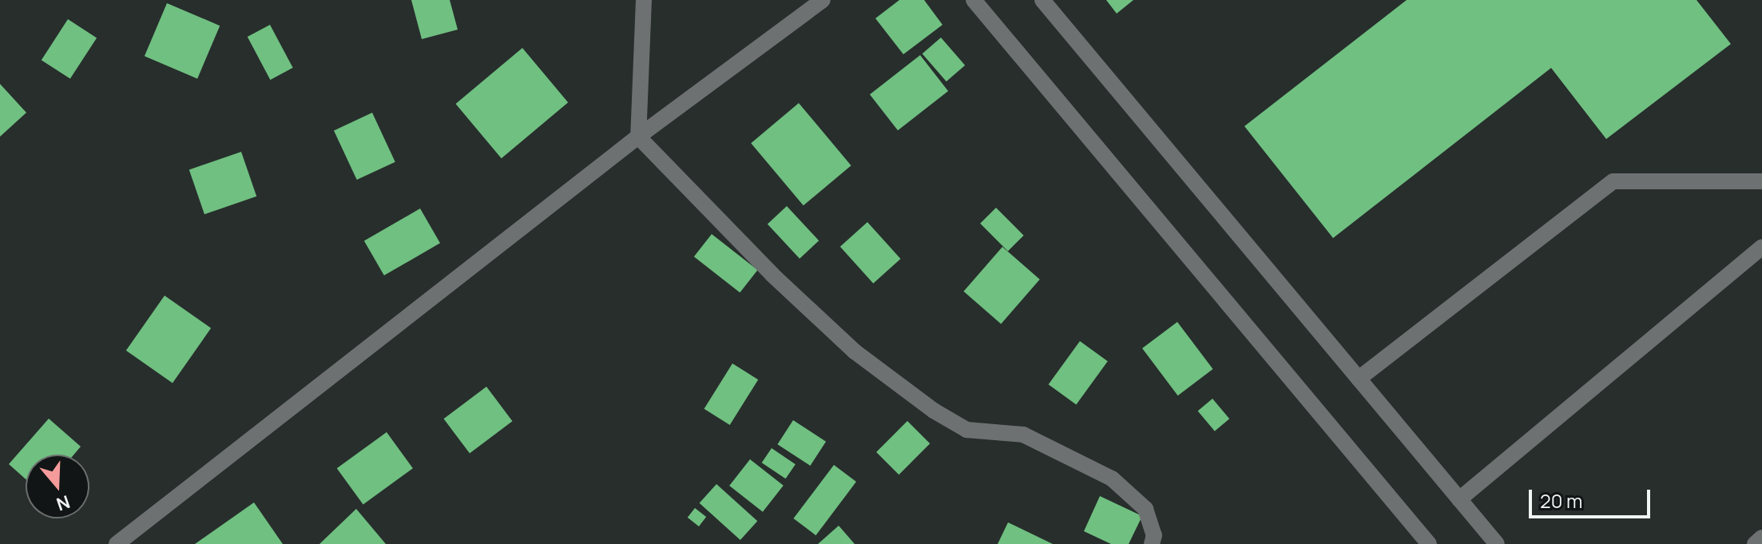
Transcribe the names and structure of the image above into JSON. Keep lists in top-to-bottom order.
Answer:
{
  "scale_bar": "20 m",
  "north": "bottom"
}
